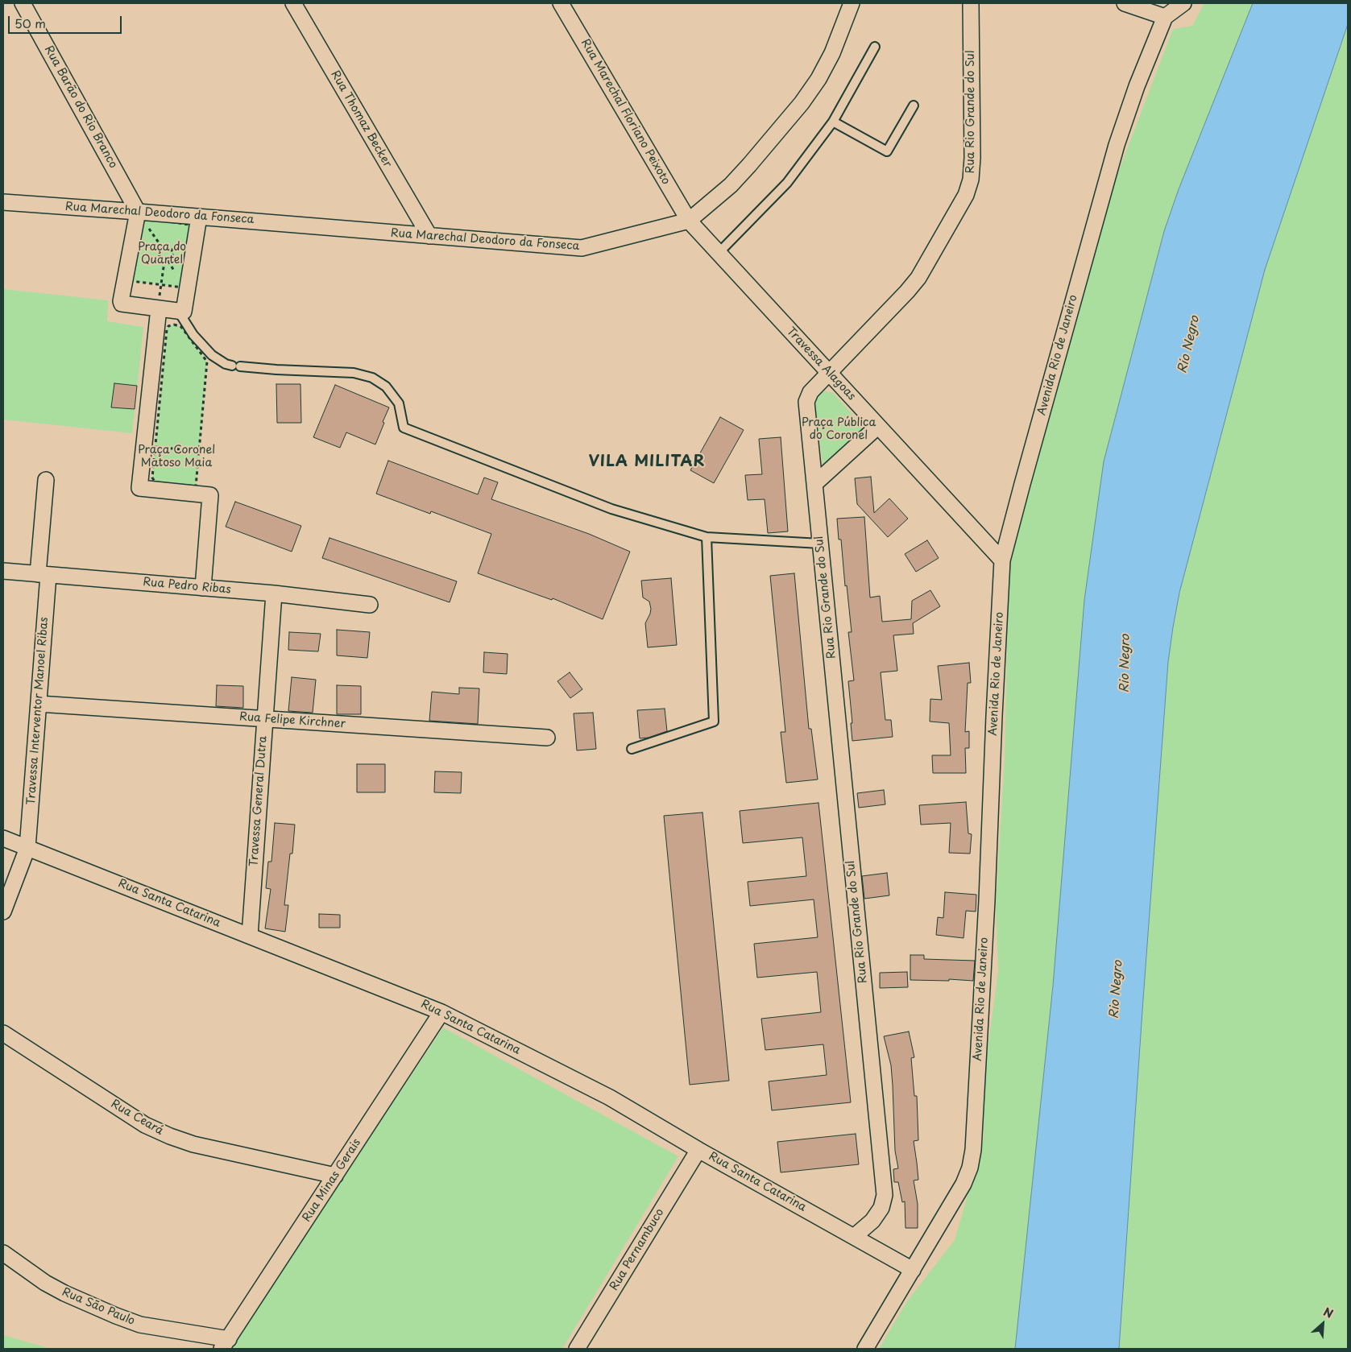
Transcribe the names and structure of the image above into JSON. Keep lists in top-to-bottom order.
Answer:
{
  "streets": {
    "street": [
      "Rua Barão do Rio Branco",
      "Rua Marechal Floriano Peixoto",
      "Rua Rio Grande do Sul",
      "Rua Thomaz Becker",
      "Rua Marechal Deodoro da Fonseca",
      "Avenida Rio de Janeiro",
      "Travessa Alagoas",
      "Rua Pedro Ribas",
      "Travessa Interventor Manoel Ribas",
      "Rua Felipe Kirchner",
      "Travessa General Dutra",
      "Rua Santa Catarina",
      "Rua Ceará",
      "Rua Minas Gerais",
      "Rua Pernambuco",
      "Rua São Paulo"
    ]
  },
  "crossings": [
    ["Rua Barão do Rio Branco", "Rua Marechal Deodoro da Fonseca"],
    ["Rua Marechal Floriano Peixoto", "Rua Marechal Deodoro da Fonseca"],
    ["Rua Marechal Floriano Peixoto", "Travessa Alagoas"],
    ["Rua Rio Grande do Sul", "Travessa Alagoas"],
    ["Rua Rio Grande do Sul", "Rua Santa Catarina"],
    ["Rua Thomaz Becker", "Rua Marechal Deodoro da Fonseca"],
    ["Rua Marechal Deodoro da Fonseca", "Travessa Alagoas"],
    ["Avenida Rio de Janeiro", "Travessa Alagoas"],
    ["Avenida Rio de Janeiro", "Rua Santa Catarina"],
    ["Rua Pedro Ribas", "Travessa Interventor Manoel Ribas"],
    ["Rua Pedro Ribas", "Travessa General Dutra"],
    ["Travessa Interventor Manoel Ribas", "Rua Felipe Kirchner"],
    ["Travessa Interventor Manoel Ribas", "Rua Santa Catarina"],
    ["Rua Felipe Kirchner", "Travessa General Dutra"],
    ["Travessa General Dutra", "Rua Santa Catarina"],
    ["Rua Santa Catarina", "Rua Minas Gerais"],
    ["Rua Santa Catarina", "Rua Pernambuco"],
    ["Rua Ceará", "Rua Minas Gerais"],
    ["Rua Minas Gerais", "Rua São Paulo"]
  ],
  "districts": ["VILA MILITAR"],
  "water": ["Rio Negro"],
  "parks": ["Praça do Quartel", "Praça Pública do Coronel", "Praça Coronel Matoso Maia"],
  "scale_bar": "50 m",
  "north": "top right"
}
